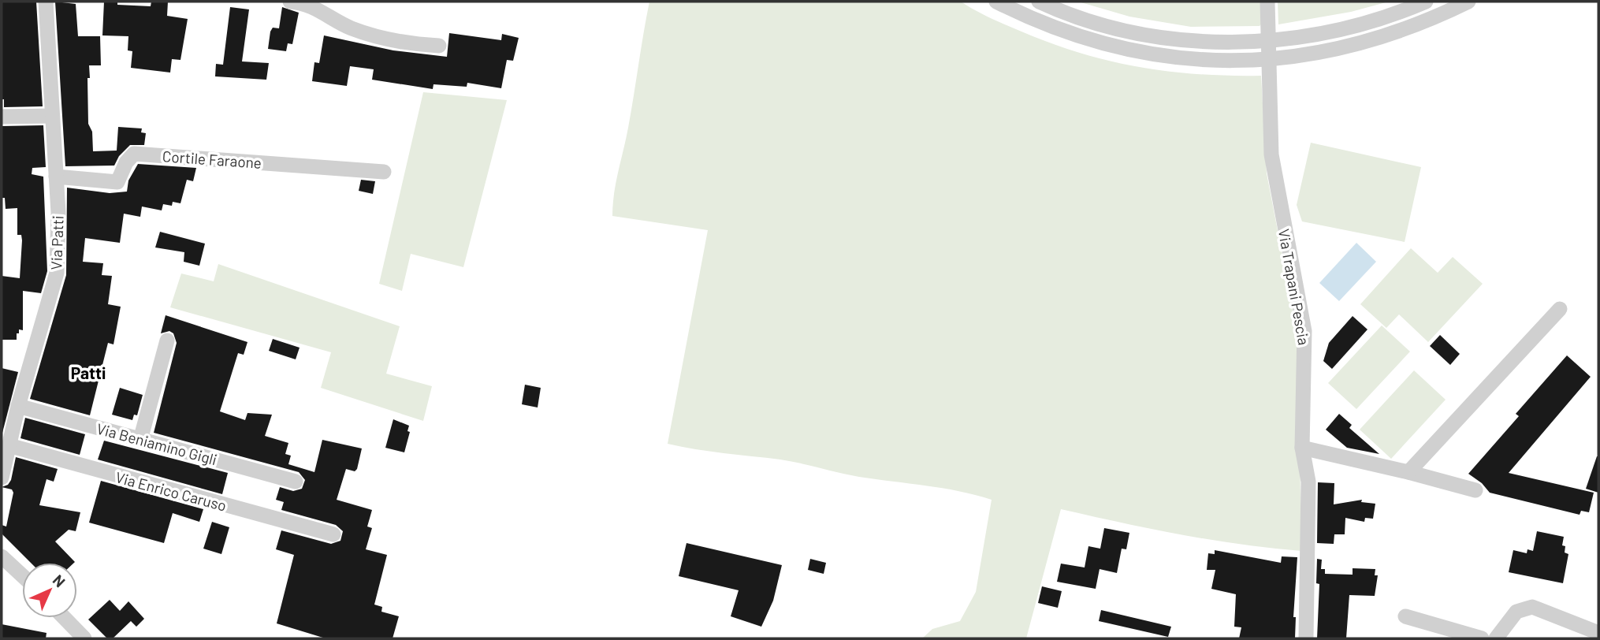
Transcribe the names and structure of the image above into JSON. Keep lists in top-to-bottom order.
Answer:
{
  "streets": {
    "street": [
      "Cortile Faraone",
      "Via Patti",
      "Via Trapani Pescia",
      "Via Beniamino Gigli",
      "Via Enrico Caruso"
    ]
  },
  "crossings": [
    ["Cortile Faraone", "Via Patti"],
    ["Via Patti", "Via Beniamino Gigli"],
    ["Via Patti", "Via Enrico Caruso"]
  ],
  "districts": ["Patti"],
  "north": "top right"
}
